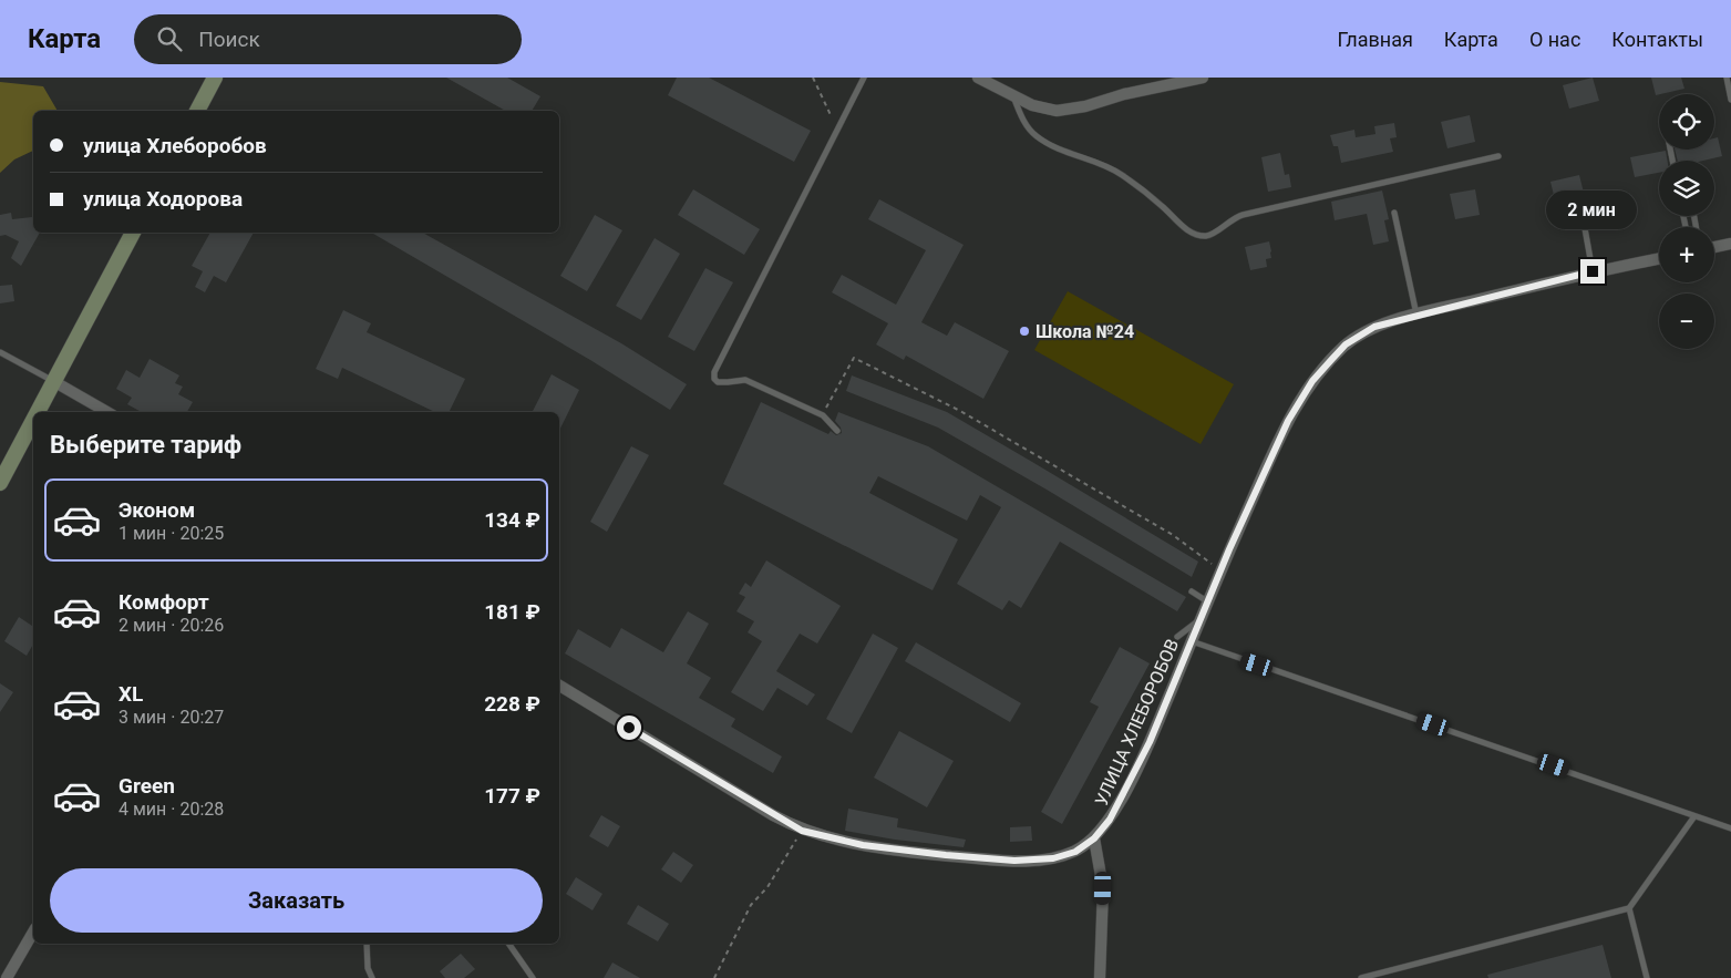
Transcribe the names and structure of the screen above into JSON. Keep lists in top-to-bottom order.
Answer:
{
  "streets": {
    "street": ["УЛИЦА ХЛЕБОРОБОВ"]
  },
  "places": ["Школа №24"],
  "page": {
    "header": "Карта",
    "search": "Поиск",
    "nav": [
      "Главная",
      "Карта",
      "О нас",
      "Контакты"
    ],
    "map_buttons": ["+", "−"],
    "banner": ["улица Хлеборобов", "улица Ходорова"],
    "bubble": "2 мин",
    "heading": "Выберите тариф",
    "list": [
      {
        "name": "Эконом",
        "note": "1 мин · 20:25",
        "value": "134 ₽"
      },
      {
        "name": "Комфорт",
        "note": "2 мин · 20:26",
        "value": "181 ₽"
      },
      {
        "name": "XL",
        "note": "3 мин · 20:27",
        "value": "228 ₽"
      },
      {
        "name": "Green",
        "note": "4 мин · 20:28",
        "value": "177 ₽"
      }
    ],
    "buttons": "Заказать"
  }
}
